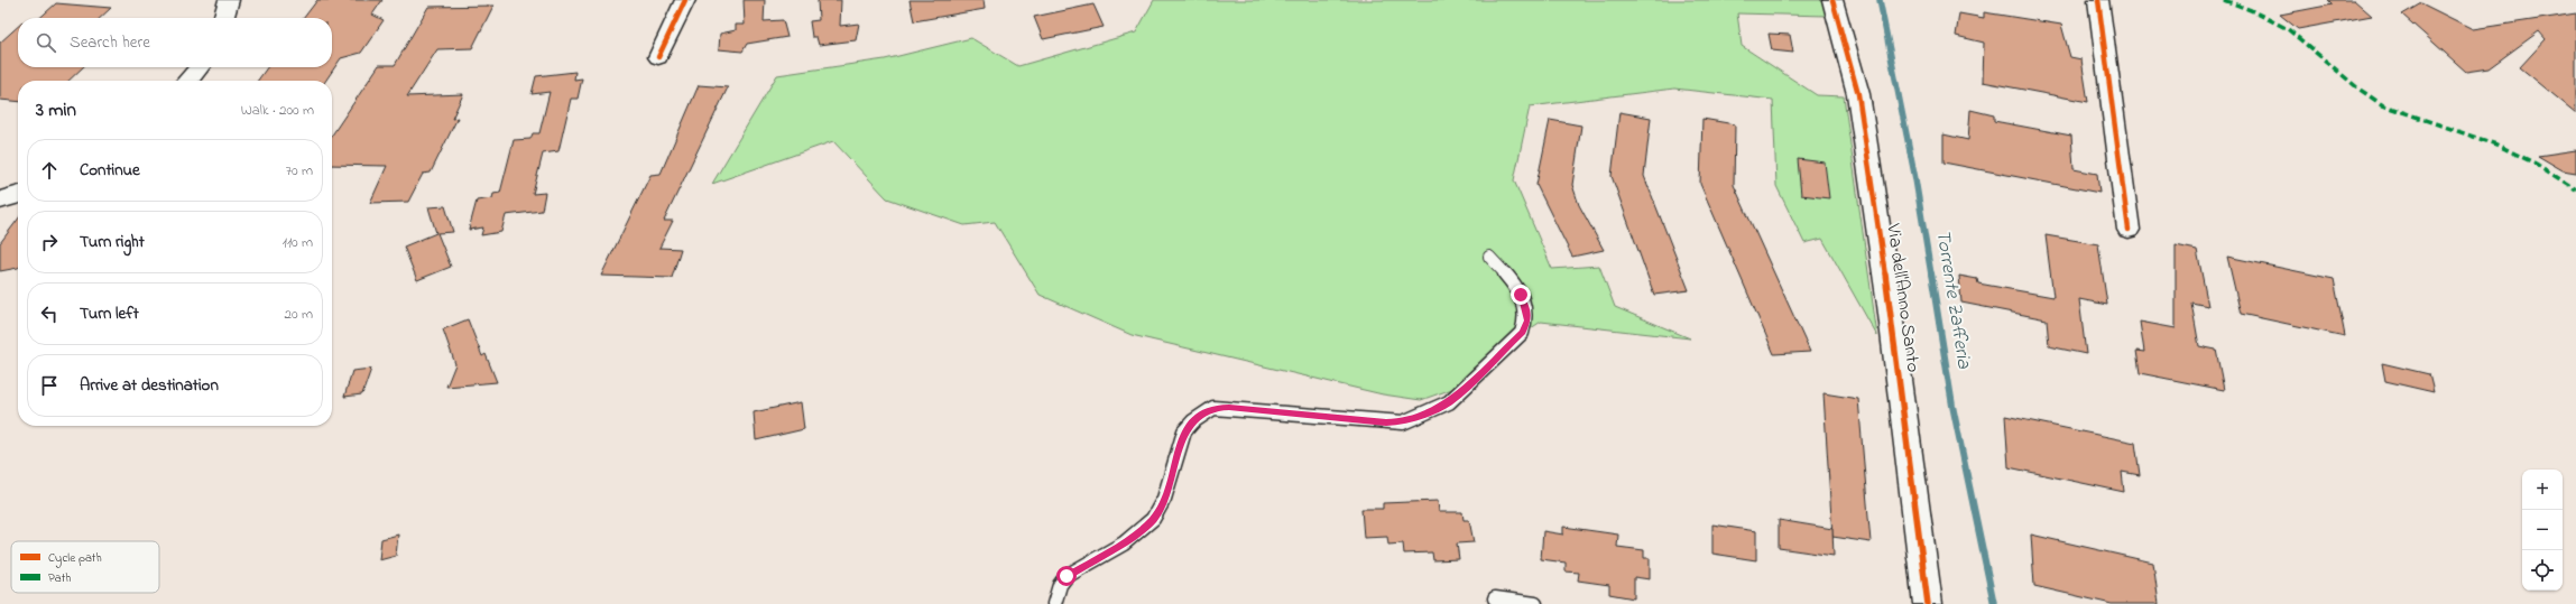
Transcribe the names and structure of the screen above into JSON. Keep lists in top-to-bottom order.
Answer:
{
  "streets": {
    "street": ["Via dell'Anno Santo"]
  },
  "water": ["Torrente Zafferia"],
  "legend": ["Cycle path", "Path"],
  "page": {
    "search": "Search here",
    "heading": ["3 min", "Walk · 200 m"],
    "list": [
      ["Continue", "70 m"],
      ["Turn right", "110 m"],
      ["Turn left", "20 m"],
      "Arrive at destination"
    ],
    "map_buttons": ["+", "−"]
  }
}
